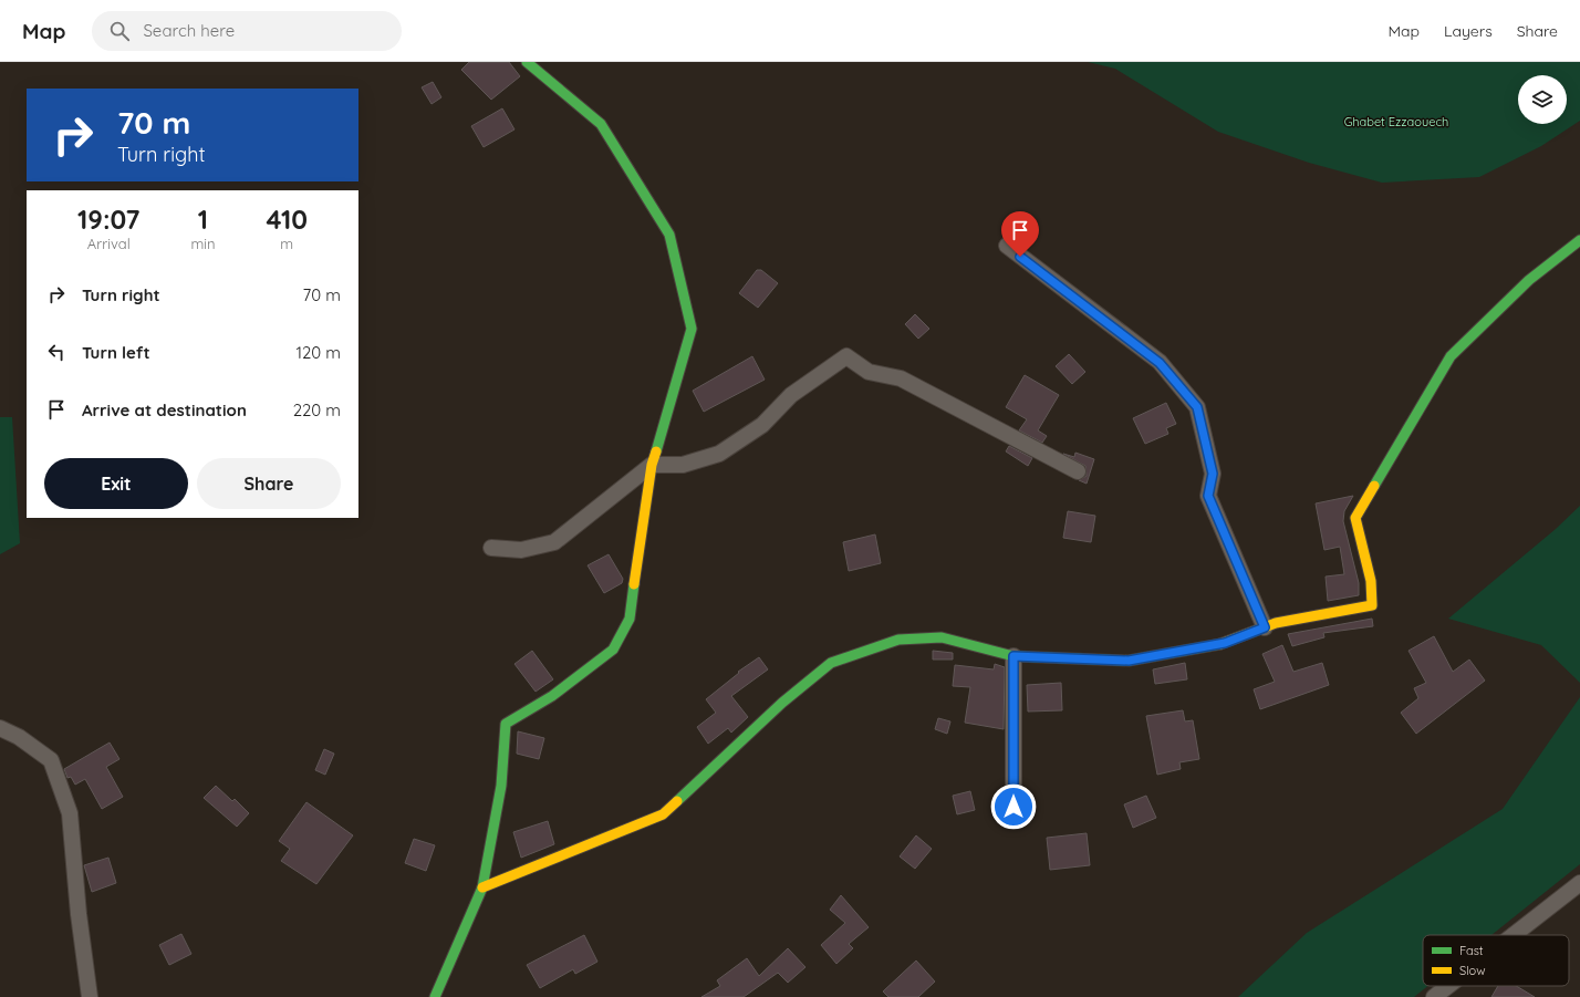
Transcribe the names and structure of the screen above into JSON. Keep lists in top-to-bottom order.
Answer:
{
  "parks": ["Ghabet Ezzaouech"],
  "legend": ["Fast", "Slow"],
  "page": {
    "header": "Map",
    "search": "Search here",
    "nav": ["Map", "Layers", "Share"],
    "turn": ["70 m", "Turn right"],
    "eta": [
      "19:07",
      "Arrival",
      "1",
      "min",
      "410",
      "m"
    ],
    "list": [
      {
        "name": "Turn right",
        "value": "70 m"
      },
      {
        "name": "Turn left",
        "value": "120 m"
      },
      {
        "name": "Arrive at destination",
        "value": "220 m"
      }
    ],
    "buttons": ["Exit", "Share"]
  }
}
